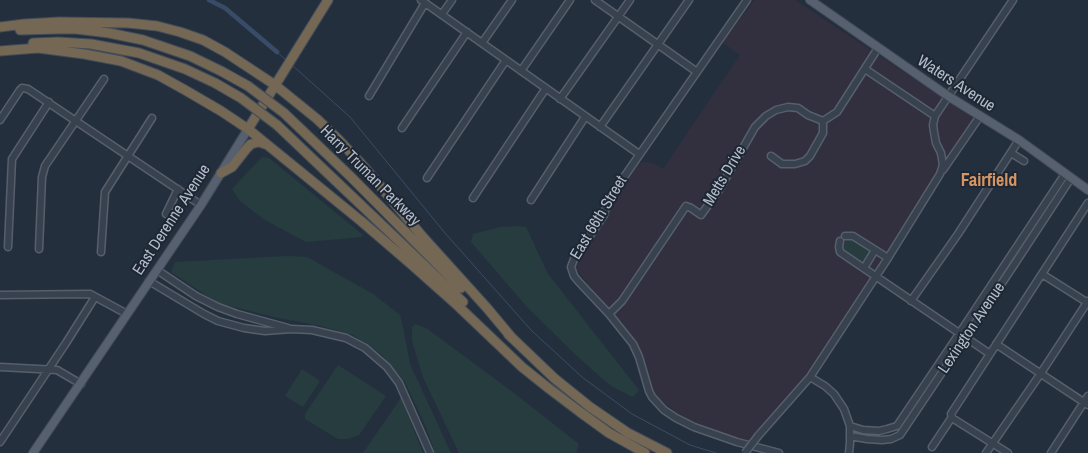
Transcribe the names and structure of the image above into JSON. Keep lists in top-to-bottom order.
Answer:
{
  "streets": {
    "highway": ["Harry Truman Parkway", "East Derenne Avenue"],
    "main road": ["Waters Avenue"],
    "street": ["Metts Drive", "East 66th Street", "Lexington Avenue"]
  },
  "crossings": [
    ["Waters Avenue", "Lexington Avenue"],
    ["Metts Drive", "East 66th Street"]
  ],
  "districts": ["Fairfield"]
}
